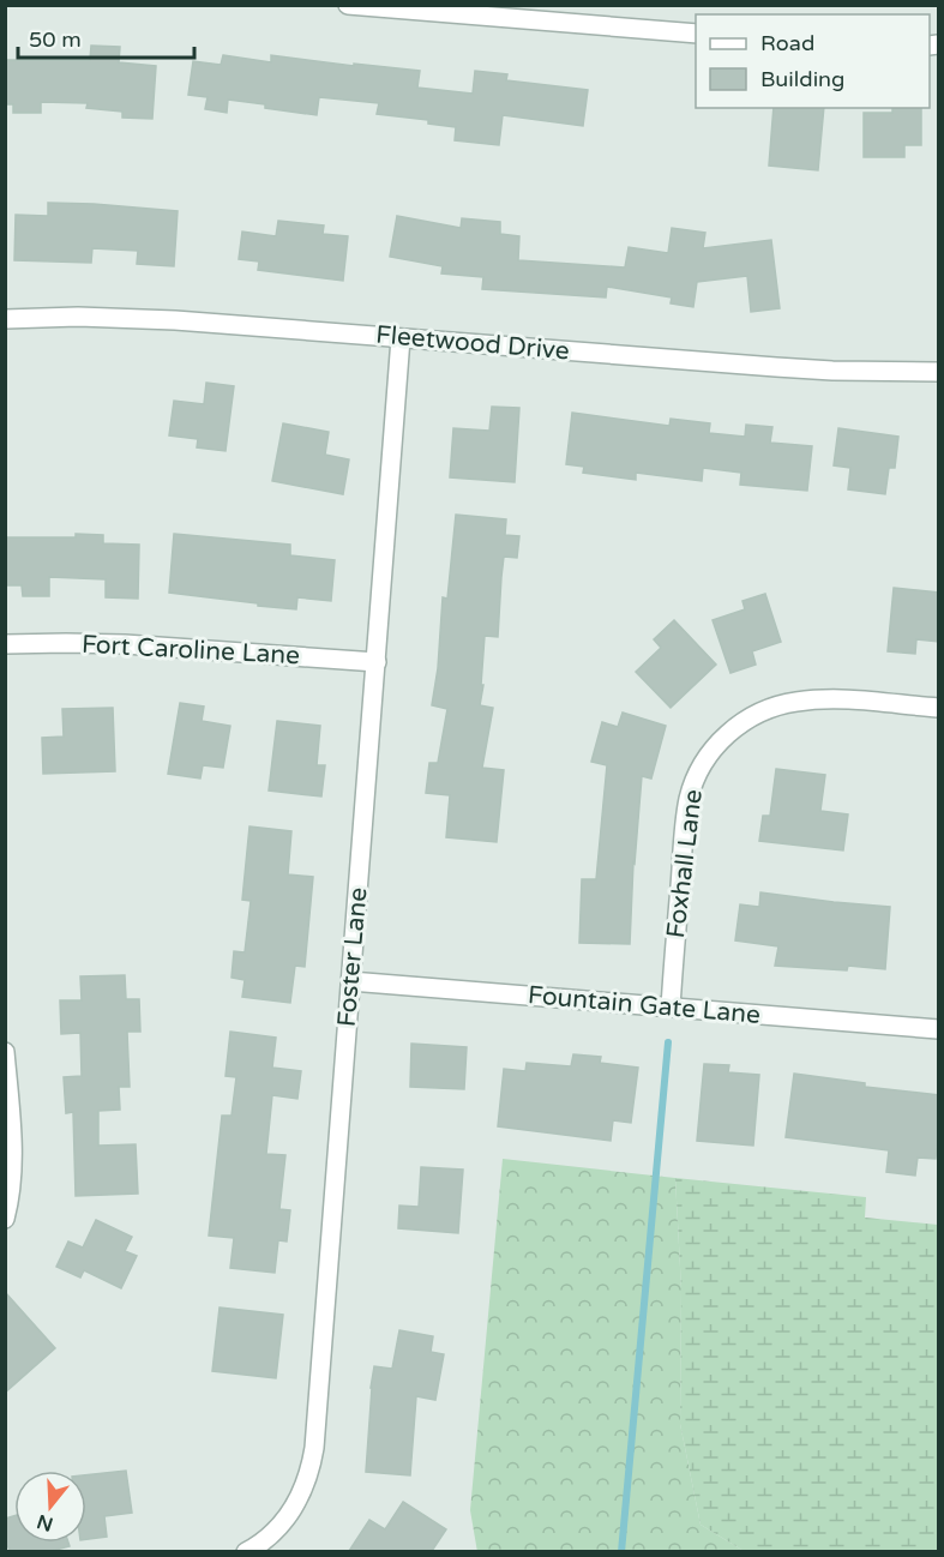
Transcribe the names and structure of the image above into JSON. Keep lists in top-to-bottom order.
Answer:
{
  "streets": {
    "street": [
      "Fleetwood Drive",
      "Fort Caroline Lane",
      "Foxhall Lane",
      "Foster Lane",
      "Fountain Gate Lane"
    ]
  },
  "crossings": [
    ["Fleetwood Drive", "Foster Lane"],
    ["Fort Caroline Lane", "Foster Lane"],
    ["Foxhall Lane", "Fountain Gate Lane"],
    ["Foster Lane", "Fountain Gate Lane"]
  ],
  "legend": ["Road", "Building"],
  "scale_bar": "50 m",
  "north": "bottom"
}
